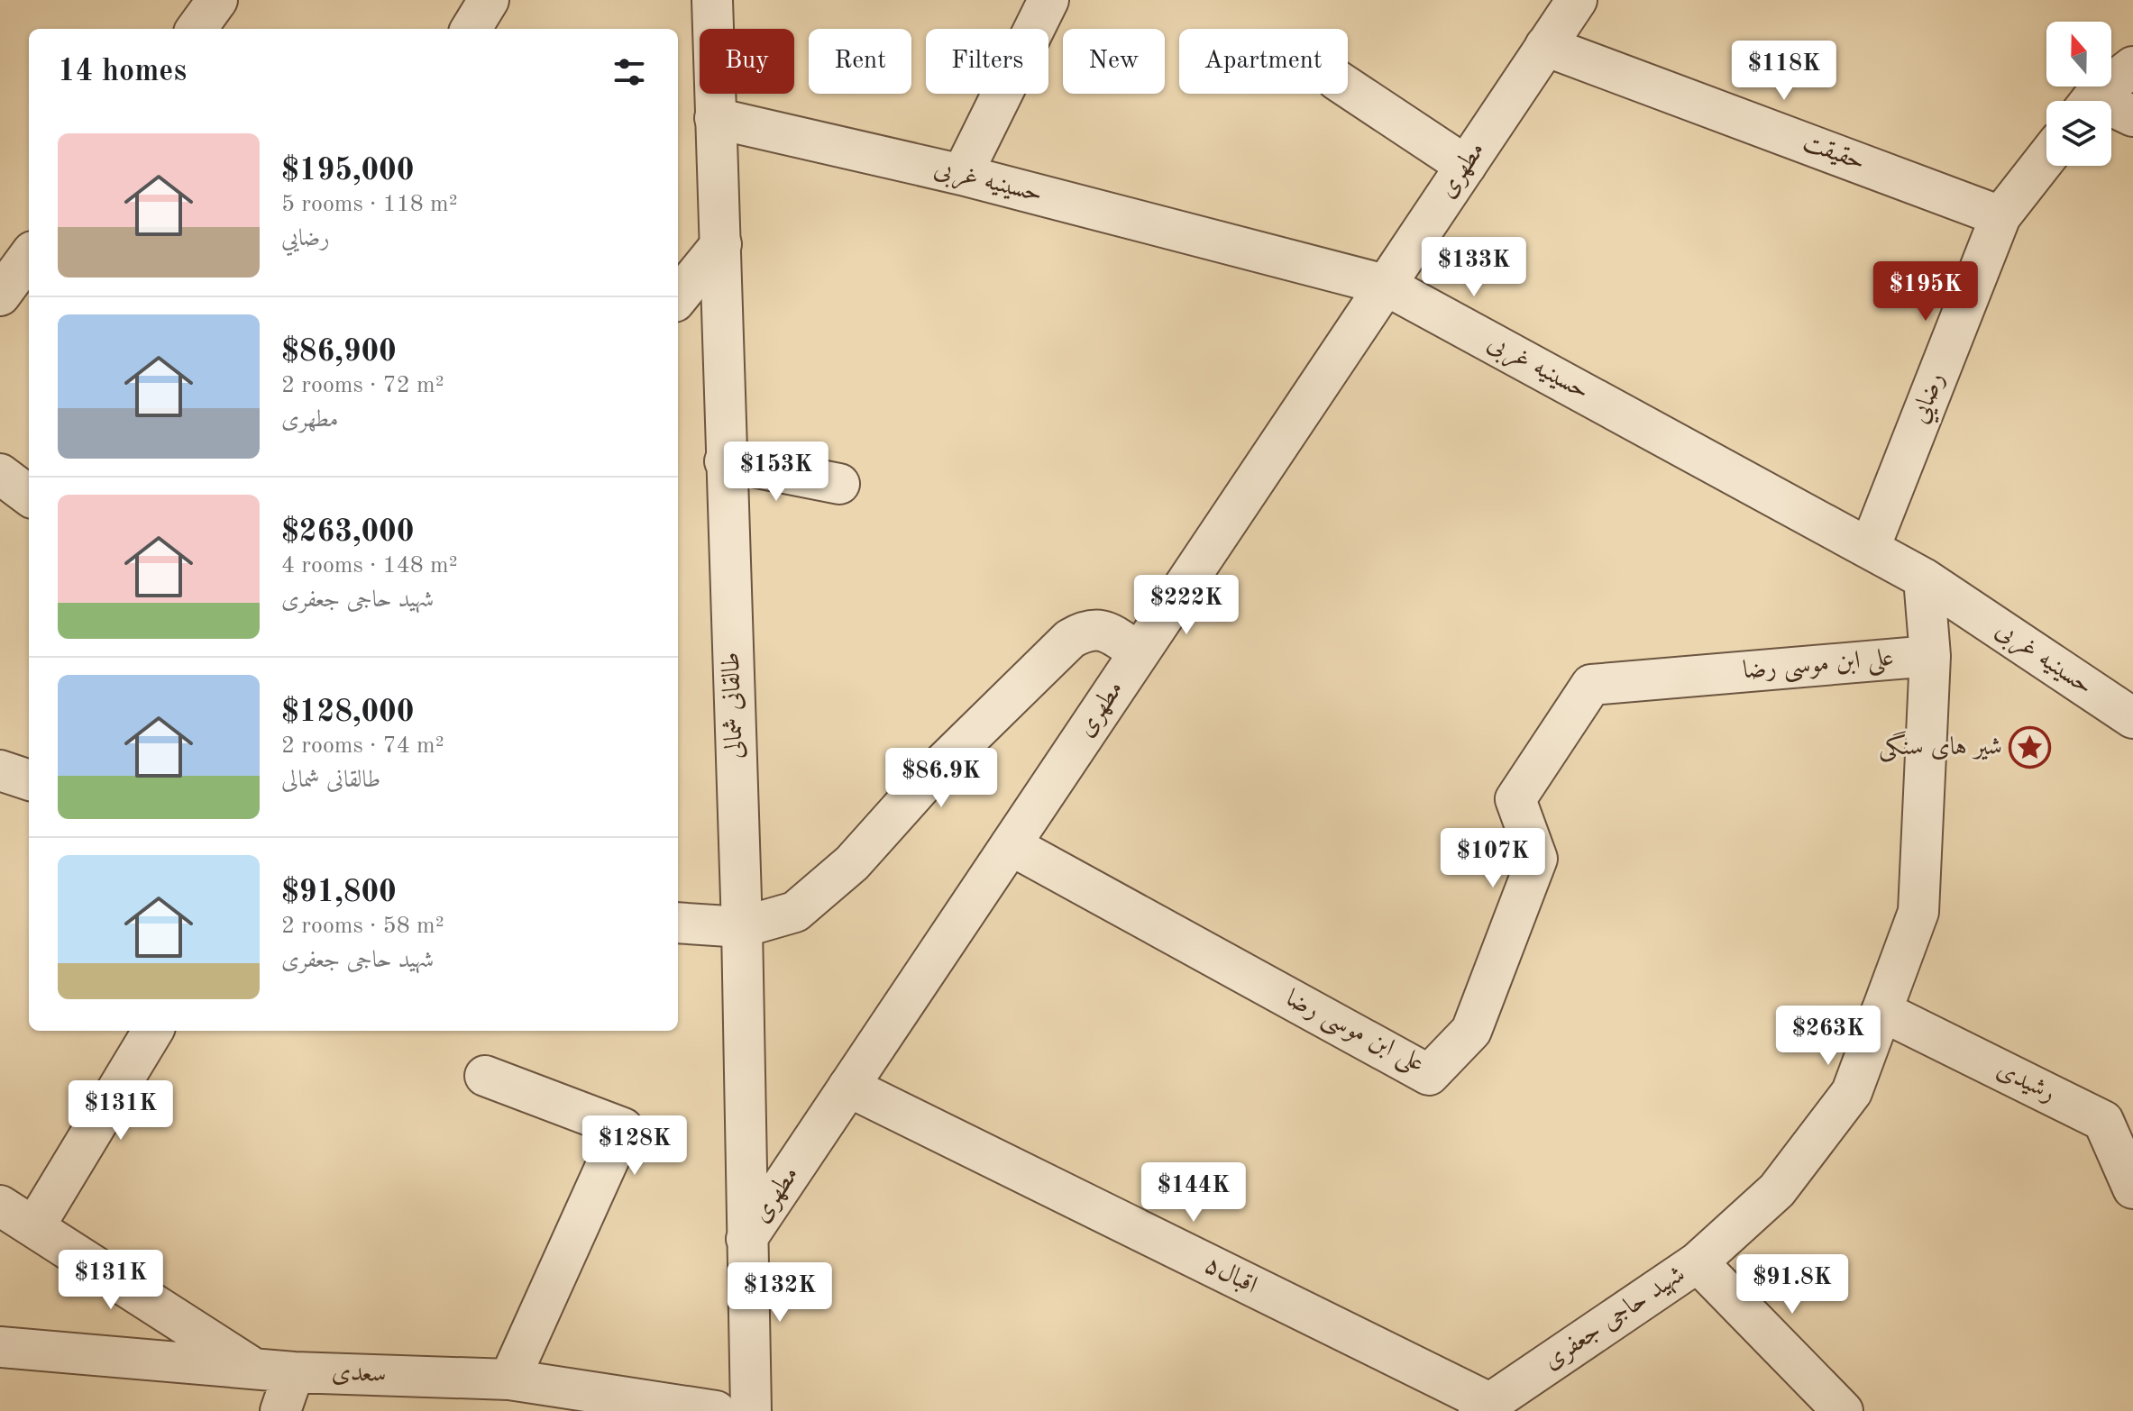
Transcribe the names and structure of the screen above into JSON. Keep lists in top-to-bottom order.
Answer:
{
  "streets": {
    "street": [
      "حقیقت",
      "مطهری",
      "حسینیه غربی",
      "رضایي",
      "علی ابن موسی رضا",
      "طالقانی شمالی",
      "رشیدی",
      "اقبال۵",
      "شهید حاجی جعفری",
      "سعدی"
    ]
  },
  "crossings": [
    ["حقیقت", "مطهری"],
    ["حقیقت", "رضایي"],
    ["مطهری", "حسینیه غربی"],
    ["مطهری", "علی ابن موسی رضا"],
    ["مطهری", "طالقانی شمالی"],
    ["مطهری", "اقبال۵"],
    ["حسینیه غربی", "رضایي"],
    ["حسینیه غربی", "طالقانی شمالی"],
    ["حسینیه غربی", "شهید حاجی جعفری"],
    ["علی ابن موسی رضا", "شهید حاجی جعفری"],
    ["رشیدی", "شهید حاجی جعفری"],
    ["اقبال۵", "شهید حاجی جعفری"]
  ],
  "places": {
    "place": ["شیر های سنگی"]
  },
  "north": "top",
  "page": {
    "chip": [
      "Buy",
      "Rent",
      "Filters",
      "New",
      "Apartment"
    ],
    "heading": "14 homes",
    "price": [
      "$118K",
      "$133K",
      "$195K",
      "$153K",
      "$222K",
      "$86.9K",
      "$107K",
      "$263K",
      "$131K",
      "$128K",
      "$144K",
      "$131K",
      "$91.8K",
      "$132K"
    ],
    "list": [
      {
        "name": "$195,000",
        "note": "5 rooms · 118 m² · رضایي"
      },
      {
        "name": "$86,900",
        "note": "2 rooms · 72 m² · مطهری"
      },
      {
        "name": "$263,000",
        "note": "4 rooms · 148 m² · شهید حاجی جعفری"
      },
      {
        "name": "$128,000",
        "note": "2 rooms · 74 m² · طالقانی شمالی"
      },
      {
        "name": "$91,800",
        "note": "2 rooms · 58 m² · شهید حاجی جعفری"
      }
    ]
  }
}
